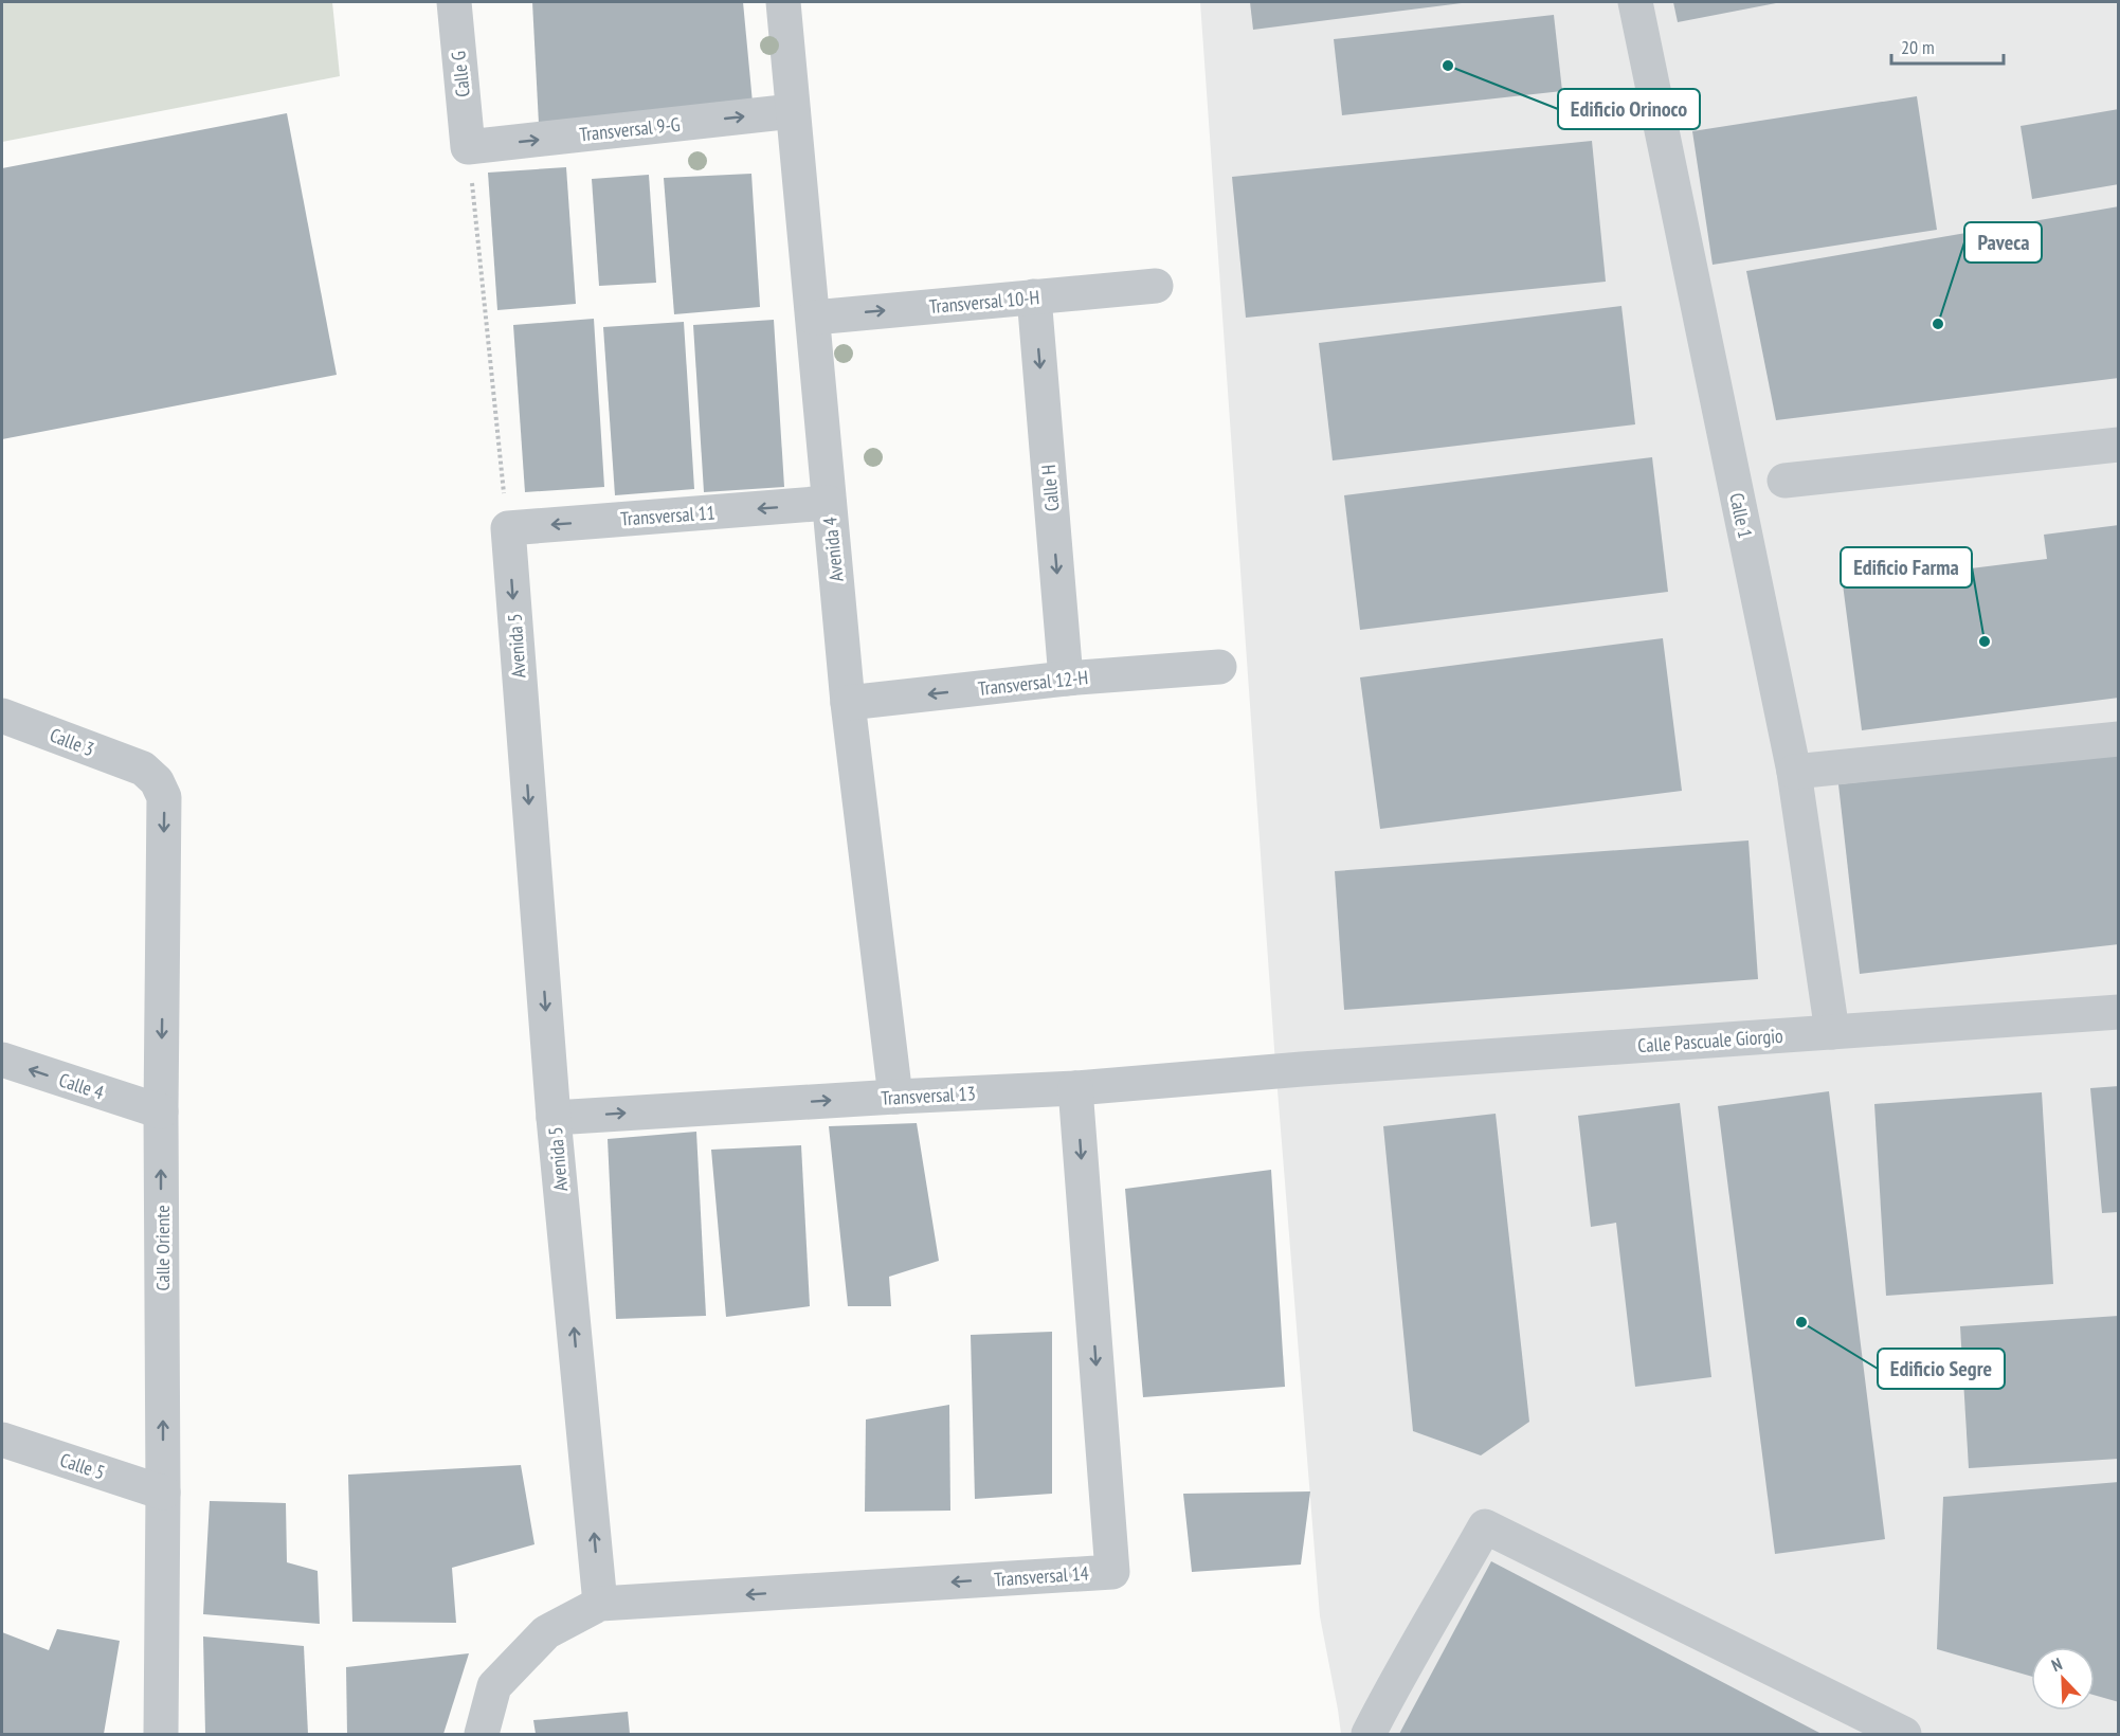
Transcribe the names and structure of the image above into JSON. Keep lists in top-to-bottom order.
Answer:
{
  "streets": {
    "street": [
      "Calle G",
      "Transversal 9-G",
      "Transversal 10-H",
      "Calle H",
      "Transversal 11",
      "Calle 1",
      "Avenida 4",
      "Avenida 5",
      "Transversal 12-H",
      "Calle 3",
      "Calle Pascuale Giorgio",
      "Calle 4",
      "Transversal 13",
      "Calle Oriente",
      "Calle 5",
      "Transversal 14"
    ]
  },
  "crossings": [
    ["Calle G", "Transversal 9-G"],
    ["Transversal 9-G", "Avenida 4"],
    ["Transversal 10-H", "Calle H"],
    ["Transversal 10-H", "Avenida 4"],
    ["Calle H", "Transversal 12-H"],
    ["Transversal 11", "Avenida 4"],
    ["Transversal 11", "Avenida 5"],
    ["Calle 1", "Calle Pascuale Giorgio"],
    ["Avenida 4", "Transversal 12-H"],
    ["Avenida 4", "Transversal 13"],
    ["Avenida 5", "Transversal 13"],
    ["Avenida 5", "Transversal 14"],
    ["Calle 3", "Calle Oriente"],
    ["Calle Pascuale Giorgio", "Transversal 13"],
    ["Calle 4", "Calle Oriente"],
    ["Transversal 13", "Transversal 14"],
    ["Calle Oriente", "Calle 5"]
  ],
  "one_way": [
    "Transversal 9-G",
    "Transversal 10-H",
    "Calle H",
    "Transversal 11",
    "Transversal 12-H",
    "Calle 4",
    "Transversal 13"
  ],
  "places": [
    "Edificio Orinoco",
    "Paveca",
    "Edificio Farma",
    "Edificio Segre"
  ],
  "scale_bar": "20 m",
  "north": "top left"
}
